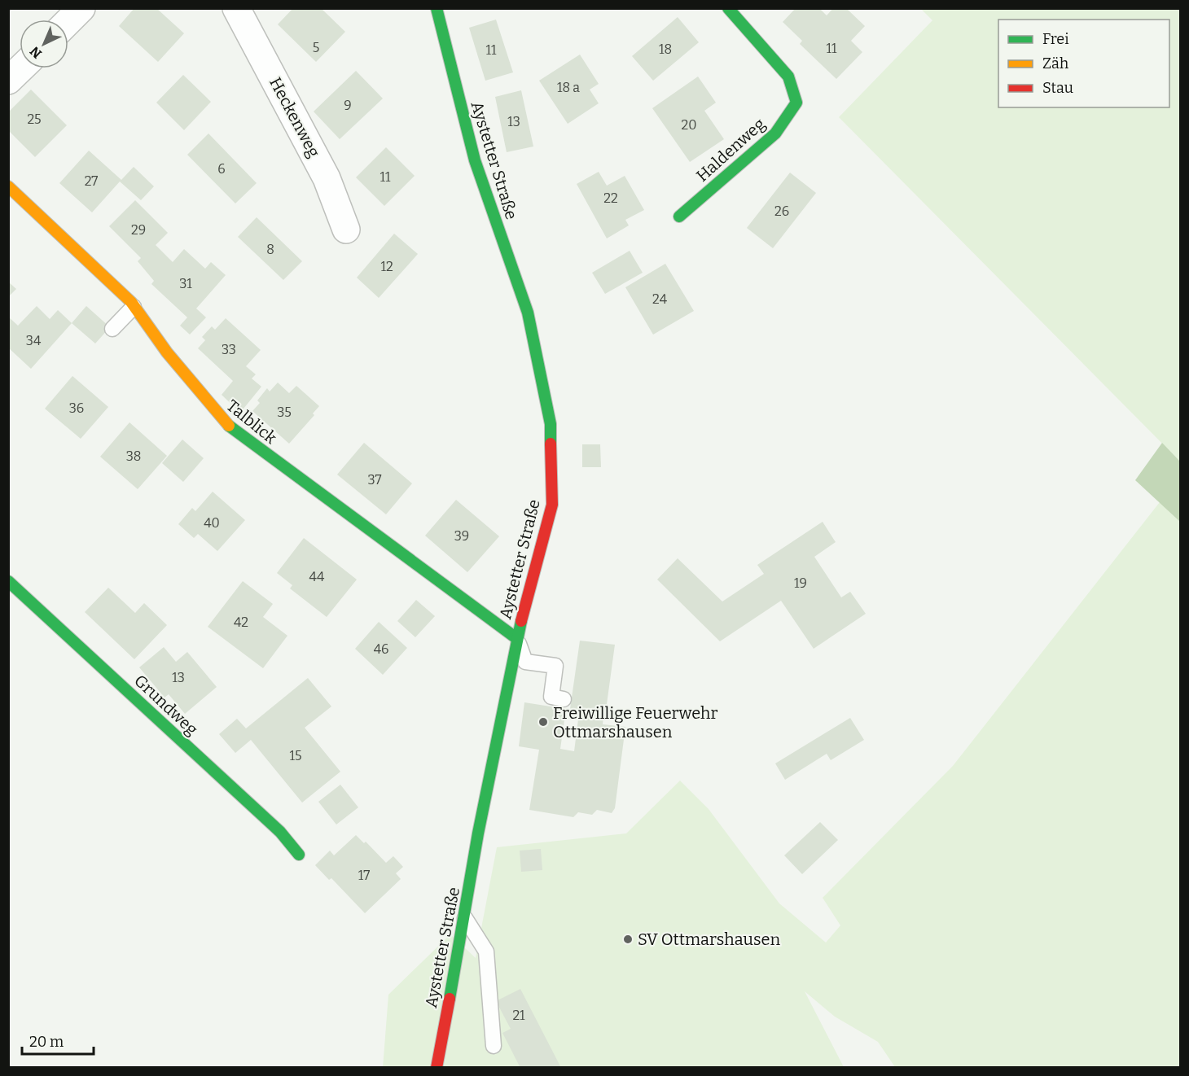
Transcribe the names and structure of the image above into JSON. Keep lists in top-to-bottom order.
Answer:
{
  "streets": {
    "street": [
      "Heckenweg",
      "Haldenweg",
      "Aystetter Straße",
      "Talblick",
      "Grundweg"
    ]
  },
  "crossings": [
    ["Aystetter Straße", "Talblick"]
  ],
  "places": ["Freiwillige Feuerwehr Ottmarshausen", "SV Ottmarshausen"],
  "house_numbers": [
    "5",
    "11",
    "18",
    "11",
    "18 a",
    "9",
    "25",
    "13",
    "20",
    "6",
    "11",
    "27",
    "22",
    "26",
    "29",
    "8",
    "12",
    "31",
    "24",
    "34",
    "33",
    "36",
    "35",
    "38",
    "37",
    "40",
    "39",
    "44",
    "19",
    "42",
    "46",
    "13",
    "15",
    "17",
    "21"
  ],
  "legend": ["Frei", "Zäh", "Stau"],
  "scale_bar": "20 m",
  "north": "bottom left"
}
